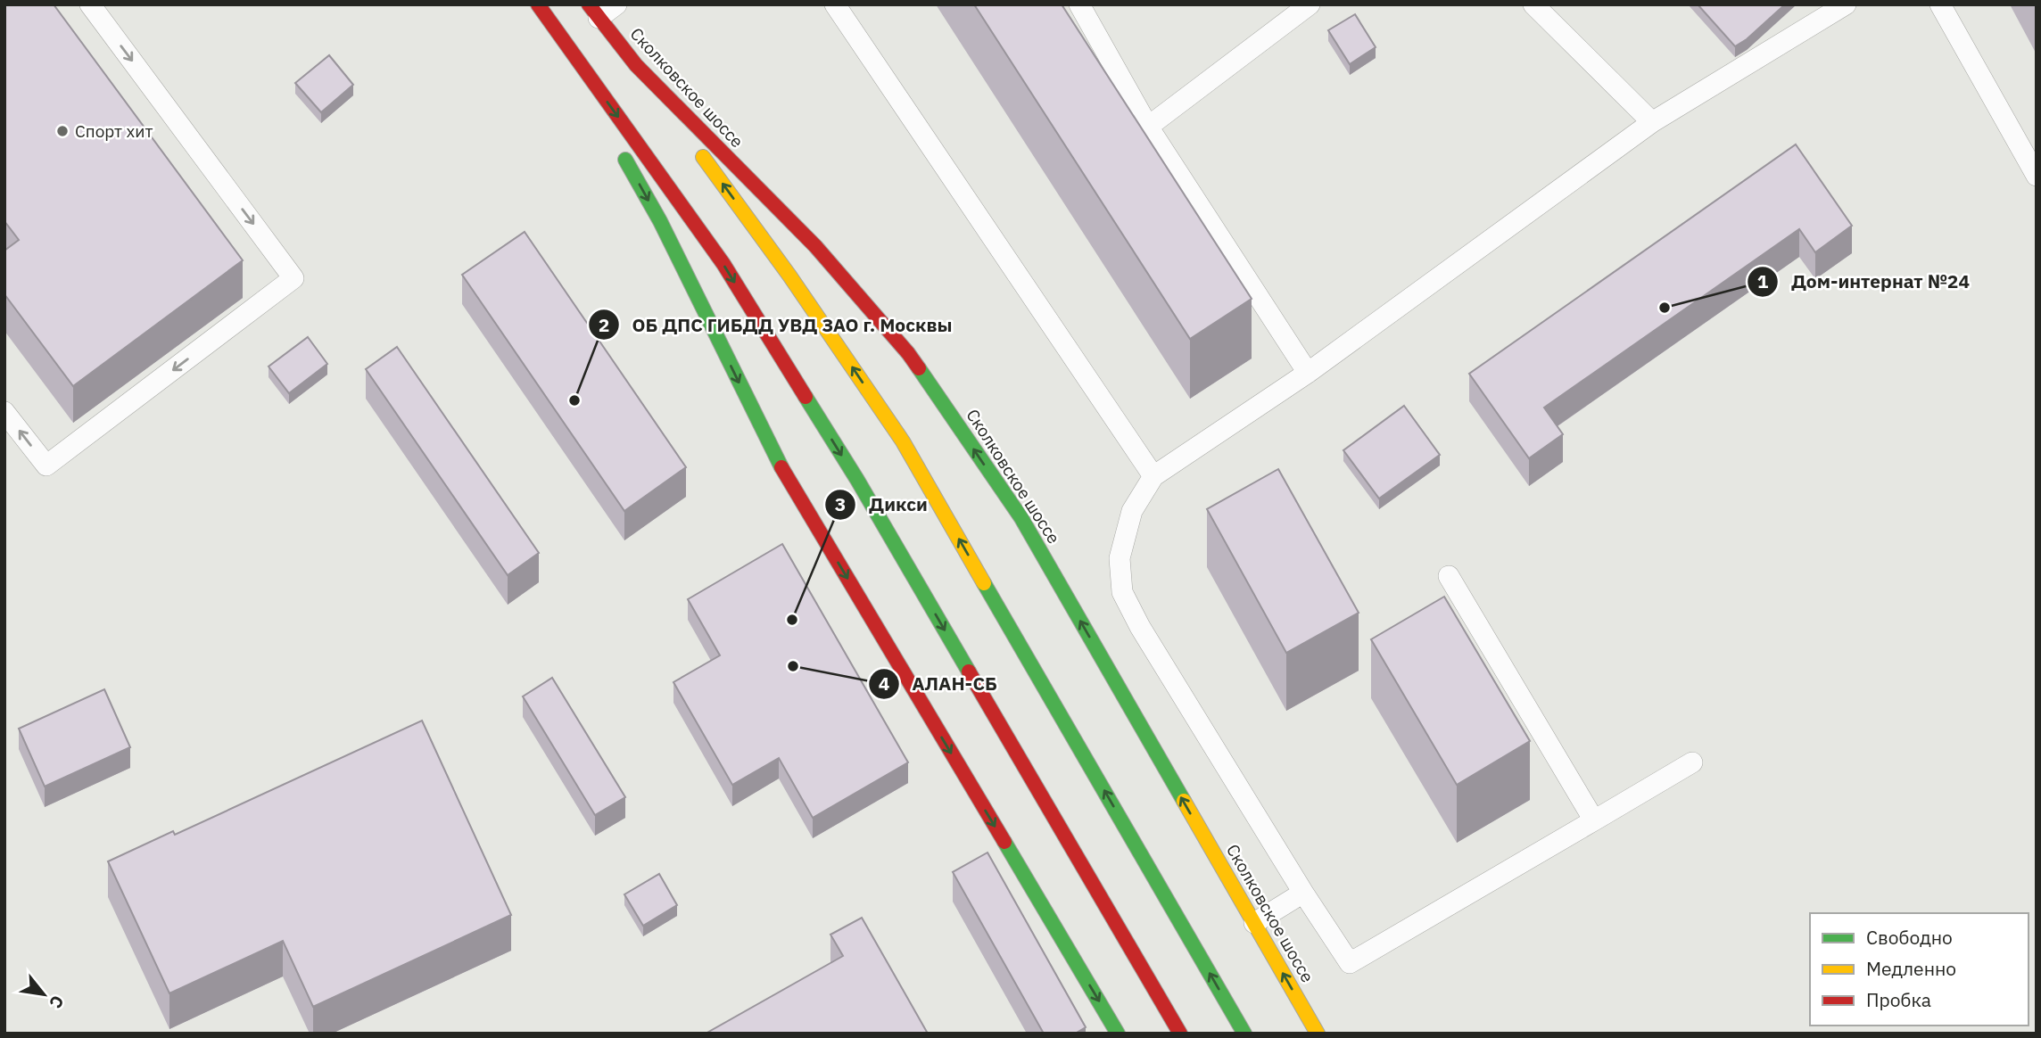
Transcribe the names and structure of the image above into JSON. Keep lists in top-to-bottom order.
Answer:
{
  "streets": {
    "main road": ["Сколковское шоссе"]
  },
  "places": [
    "Спорт хит",
    "Дом-интернат №24",
    "ОБ ДПС ГИБДД УВД ЗАО г. Москвы",
    "Дикси",
    "АЛАН-СБ"
  ],
  "legend": ["Свободно", "Медленно", "Пробка"],
  "north": "bottom right"
}
